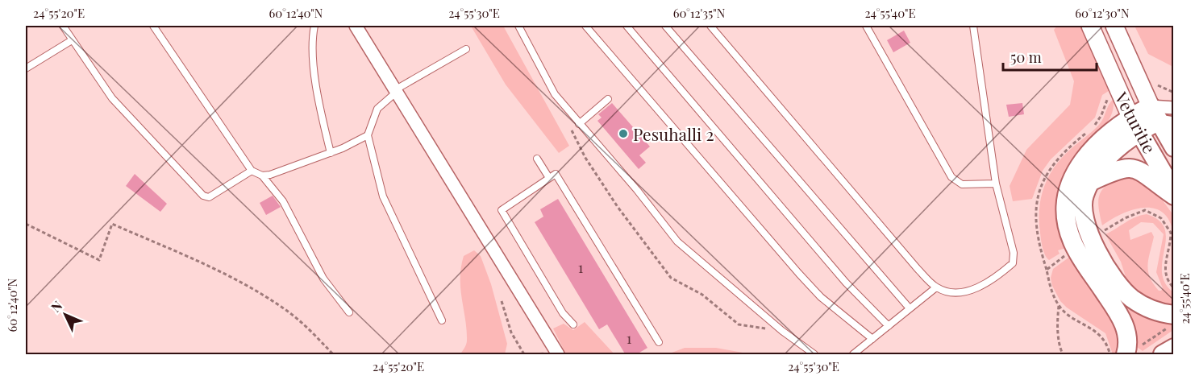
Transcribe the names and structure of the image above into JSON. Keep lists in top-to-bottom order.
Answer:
{
  "streets": {
    "main road": ["Veturitie"]
  },
  "places": ["Pesuhalli 2"],
  "house_numbers": ["1", "1"],
  "scale_bar": "50 m",
  "north": "top left",
  "coordinates": [
    "24°55'20\"E",
    "60°12'40\"N",
    "24°55'30\"E",
    "60°12'35\"N",
    "24°55'40\"E",
    "60°12'30\"N"
  ]
}
